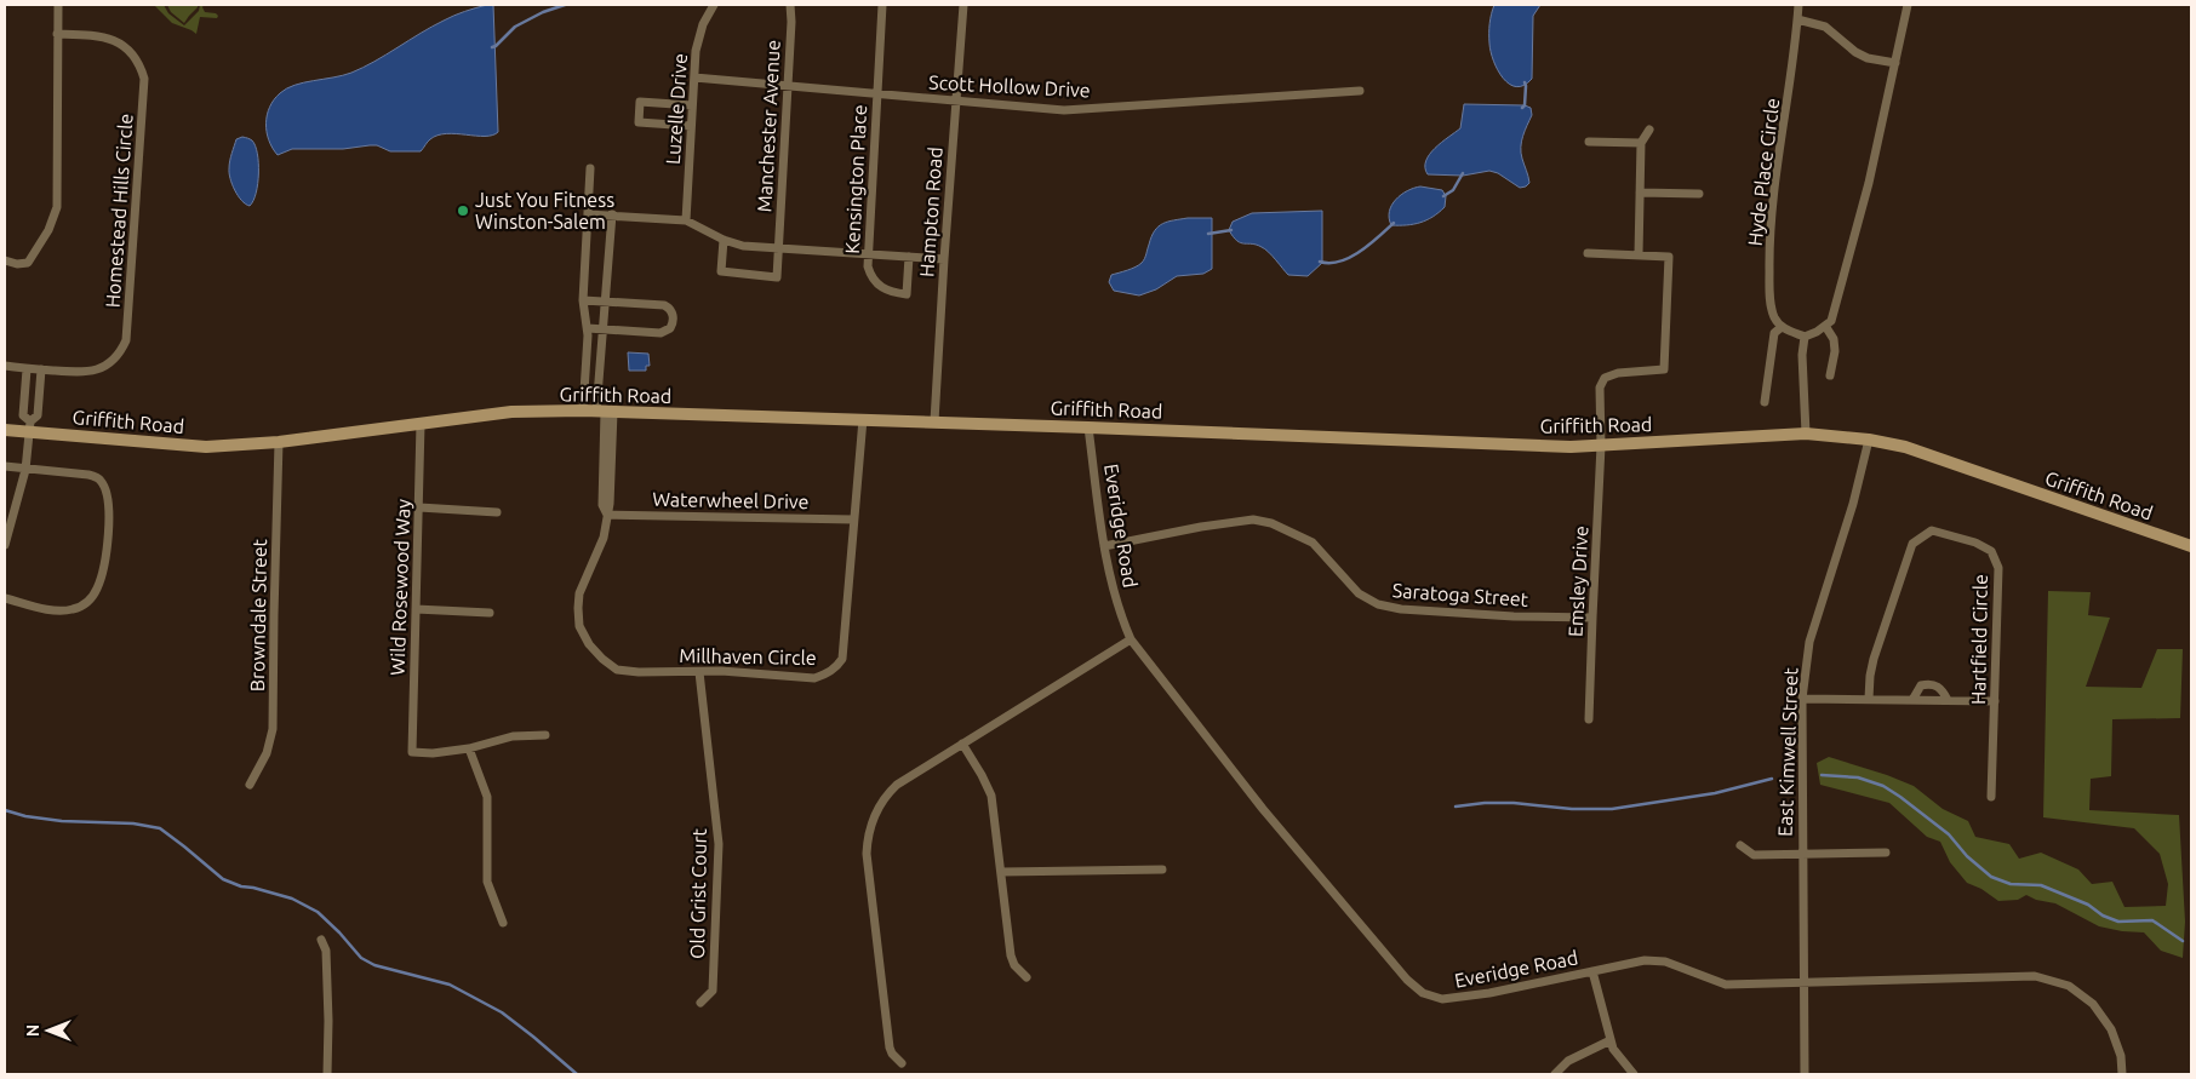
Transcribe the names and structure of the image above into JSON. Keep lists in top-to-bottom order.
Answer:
{
  "streets": {
    "street": [
      "Scott Hollow Drive",
      "Luzelle Drive",
      "Manchester Avenue",
      "Hyde Place Circle",
      "Kensington Place",
      "Homestead Hills Circle",
      "Hampton Road",
      "Griffith Road",
      "Waterwheel Drive",
      "Everidge Road",
      "Emsley Drive",
      "Wild Rosewood Way",
      "Saratoga Street",
      "Browndale Street",
      "Hartfield Circle",
      "Millhaven Circle",
      "East Kimwell Street",
      "Old Grist Court"
    ]
  },
  "crossings": [
    ["Scott Hollow Drive", "Luzelle Drive"],
    ["Scott Hollow Drive", "Manchester Avenue"],
    ["Scott Hollow Drive", "Kensington Place"],
    ["Scott Hollow Drive", "Hampton Road"],
    ["Hampton Road", "Griffith Road"],
    ["Griffith Road", "Everidge Road"],
    ["Griffith Road", "Emsley Drive"],
    ["Griffith Road", "Wild Rosewood Way"],
    ["Griffith Road", "Browndale Street"],
    ["Griffith Road", "Millhaven Circle"],
    ["Griffith Road", "East Kimwell Street"],
    ["Waterwheel Drive", "Millhaven Circle"],
    ["Everidge Road", "Saratoga Street"],
    ["Everidge Road", "East Kimwell Street"],
    ["Emsley Drive", "Saratoga Street"],
    ["Millhaven Circle", "Old Grist Court"]
  ],
  "places": ["Just You Fitness Winston-Salem"],
  "north": "left"
}
